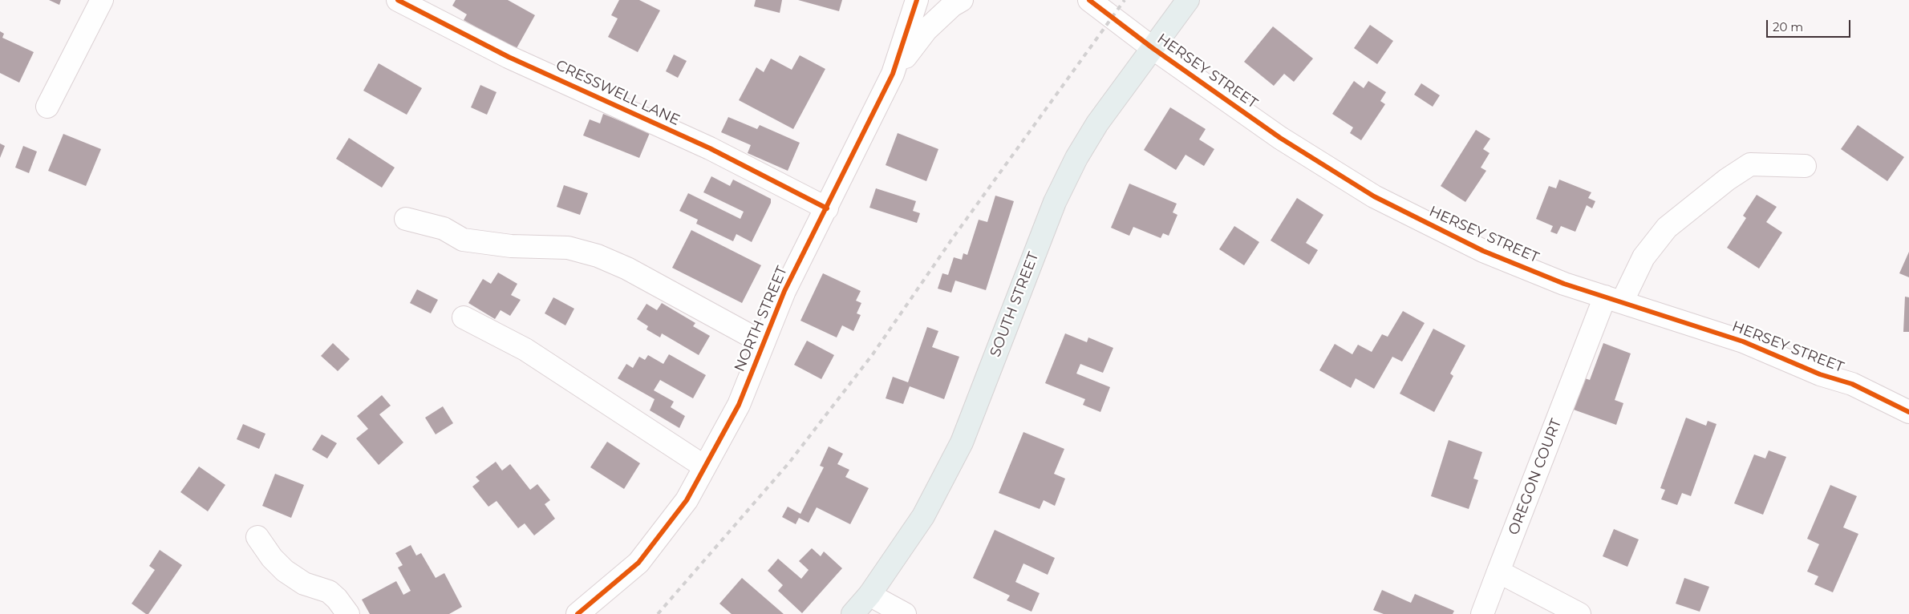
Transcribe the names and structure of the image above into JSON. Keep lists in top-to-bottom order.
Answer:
{
  "streets": {
    "main road": ["SOUTH STREET"],
    "street": [
      "HERSEY STREET",
      "CRESSWELL LANE",
      "NORTH STREET",
      "OREGON COURT"
    ]
  },
  "crossings": [
    ["HERSEY STREET", "SOUTH STREET"],
    ["HERSEY STREET", "OREGON COURT"],
    ["CRESSWELL LANE", "NORTH STREET"]
  ],
  "scale_bar": "20 m"
}
